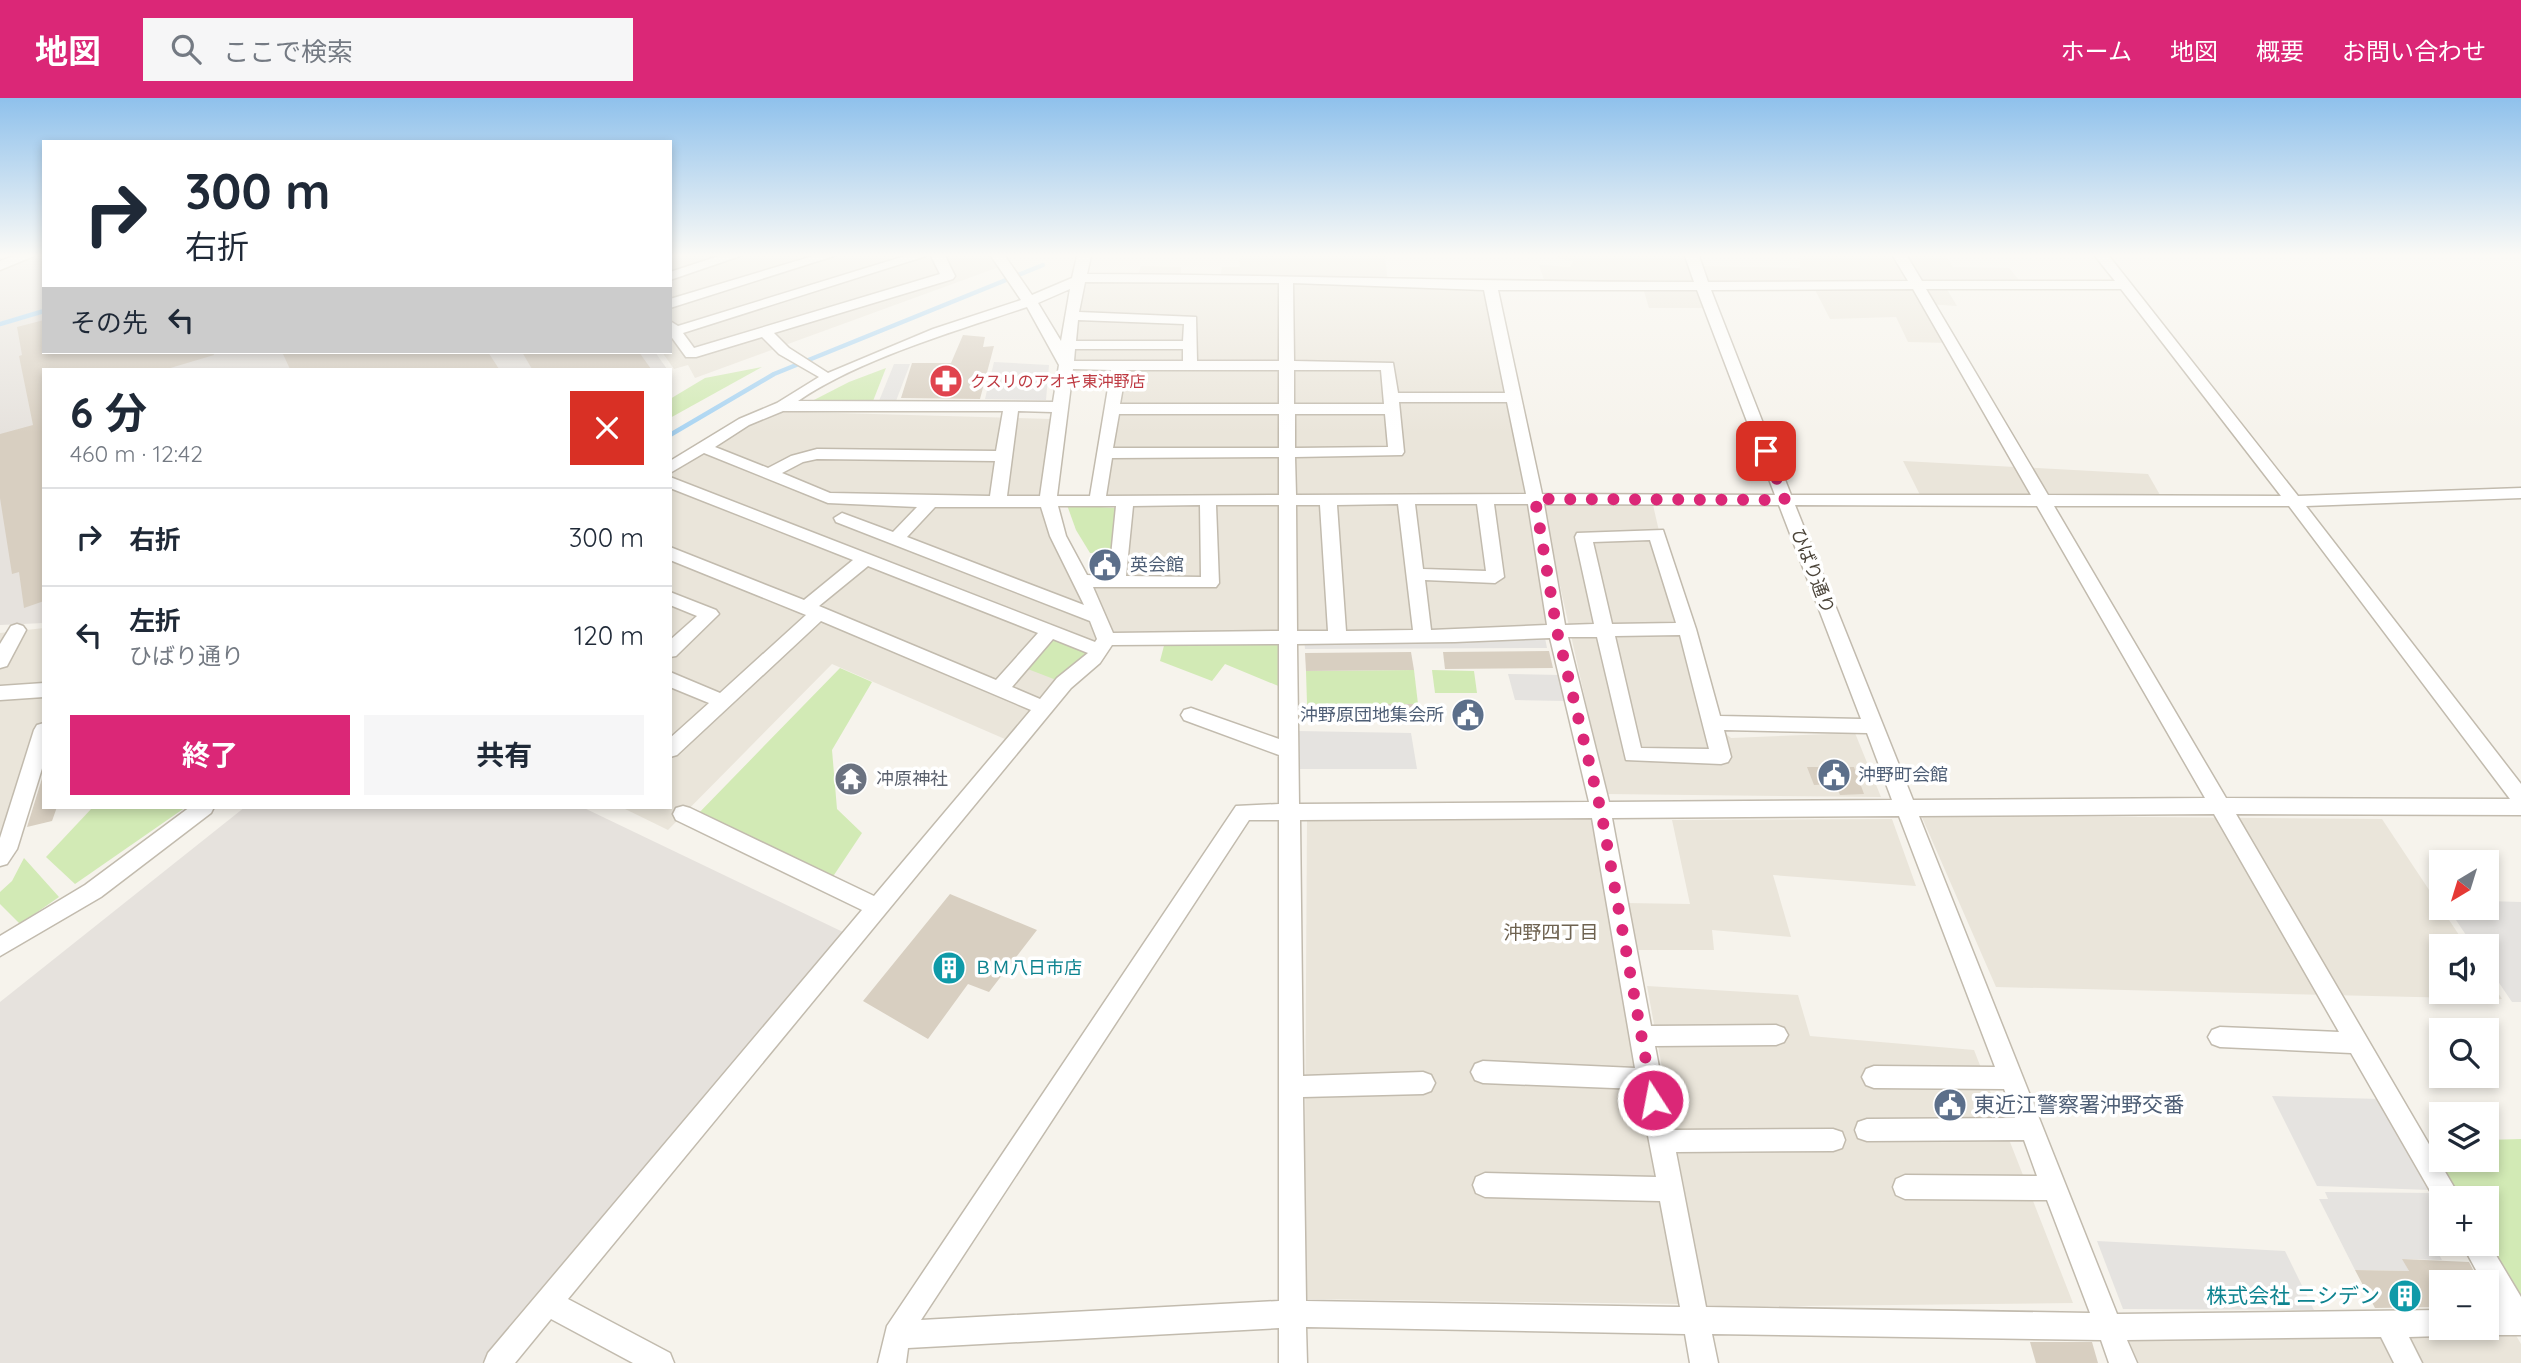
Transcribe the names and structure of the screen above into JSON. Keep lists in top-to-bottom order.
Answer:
{
  "streets": {
    "street": ["ひばり通り"]
  },
  "districts": ["沖野四丁目"],
  "places": {
    "pharmacy": ["クスリのアオキ東沖野店"],
    "public building": [
      "英会館",
      "沖野原団地集会所",
      "沖野町会館",
      "東近江警察署沖野交番"
    ],
    "temple": ["冲原神社"],
    "building": ["ＢＭ八日市店", "株式会社 ニシデン"]
  },
  "north": "bottom left",
  "page": {
    "header": "地図",
    "search": "ここで検索",
    "nav": [
      "ホーム",
      "地図",
      "概要",
      "お問い合わせ"
    ],
    "turn": ["300 m", "右折"],
    "then": "その先",
    "heading": ["6 分", "460 m · 12:42"],
    "list": [
      {
        "name": "右折",
        "value": "300 m"
      },
      {
        "name": "左折",
        "note": "ひばり通り",
        "value": "120 m"
      }
    ],
    "buttons": ["終了", "共有"],
    "map_buttons": ["+", "−"]
  }
}
